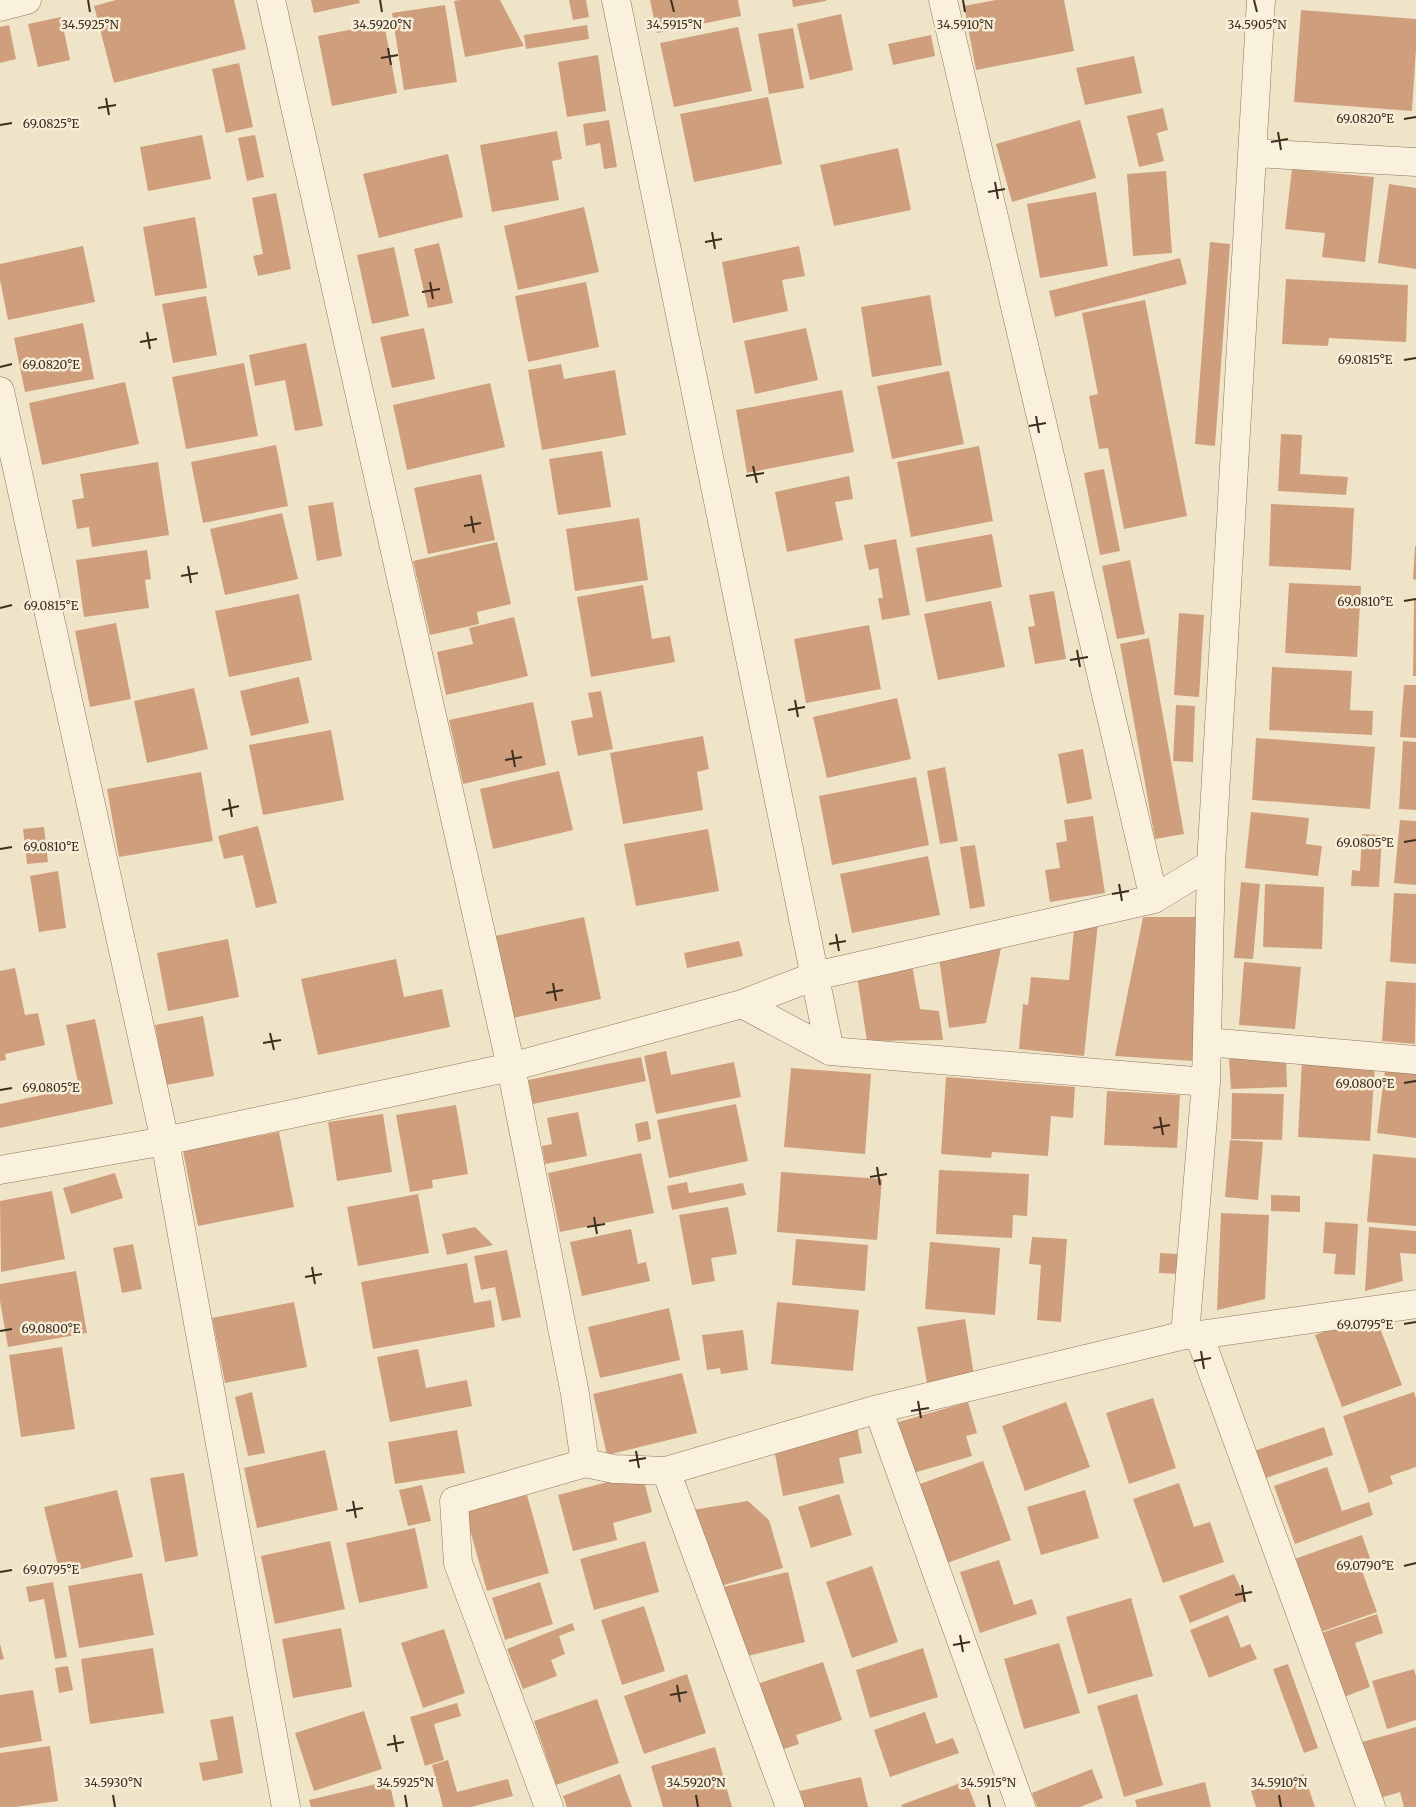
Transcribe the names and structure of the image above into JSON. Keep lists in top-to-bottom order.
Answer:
{
  "coordinates": [
    "34.5925°N",
    "34.5920°N",
    "34.5915°N",
    "34.5910°N",
    "34.5905°N",
    "69.0820°E",
    "69.0825°E",
    "69.0815°E",
    "69.0810°E",
    "69.0805°E",
    "69.0800°E",
    "69.0795°E",
    "69.0790°E",
    "34.5930°N"
  ]
}
